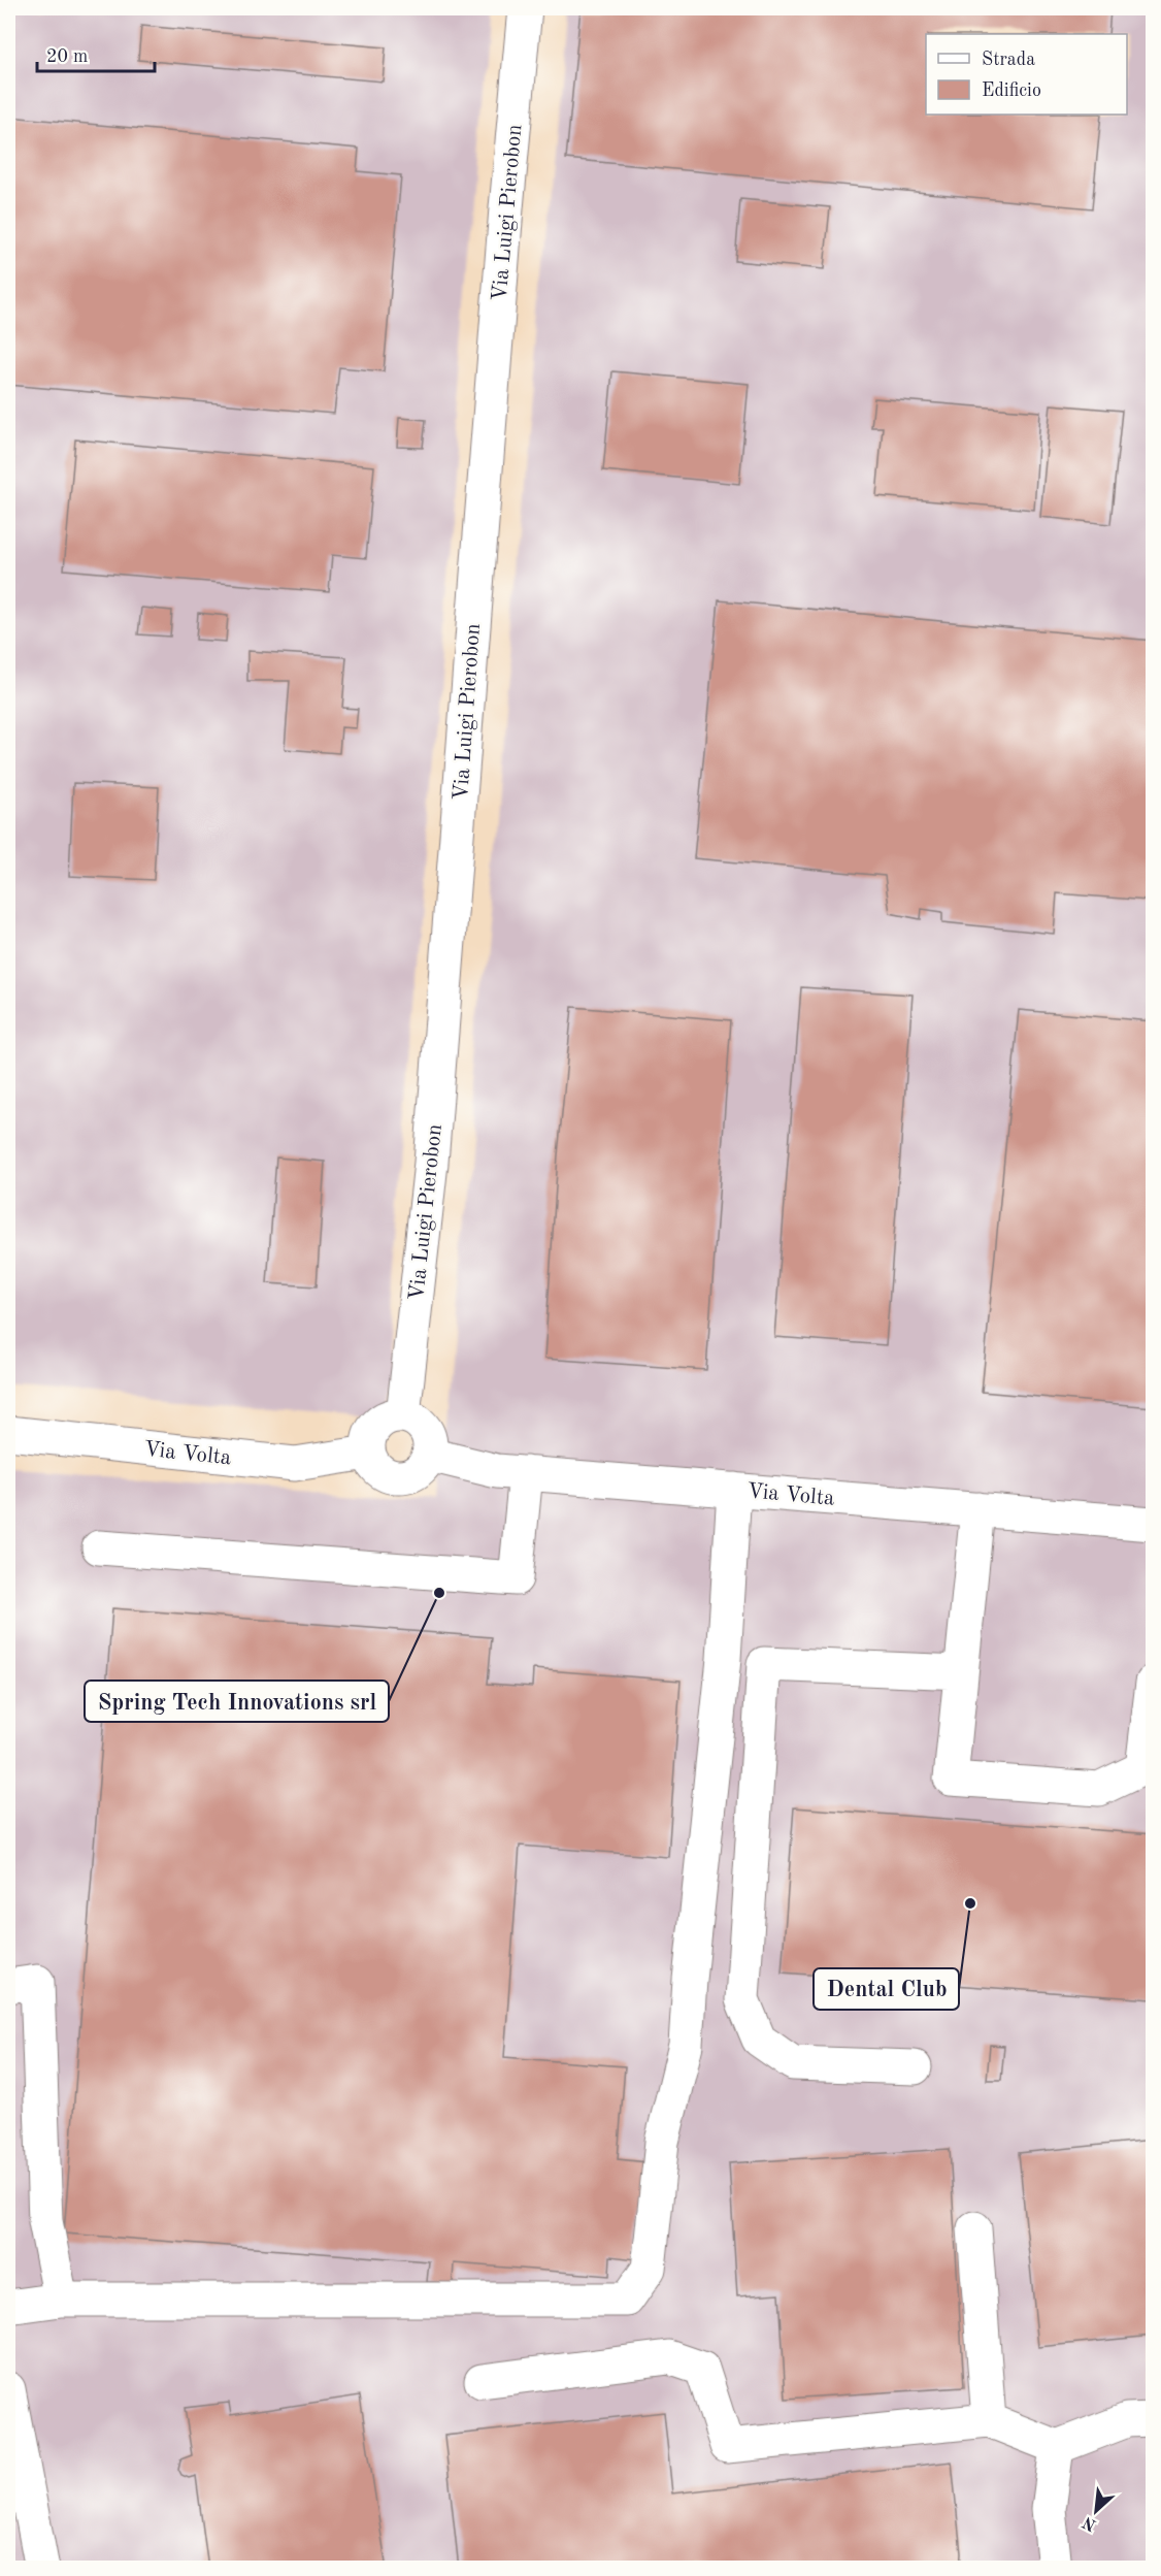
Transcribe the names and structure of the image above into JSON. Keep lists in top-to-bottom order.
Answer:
{
  "streets": {
    "street": ["Via Luigi Pierobon", "Via Volta"]
  },
  "crossings": [
    ["Via Luigi Pierobon", "Via Volta"]
  ],
  "places": ["Spring Tech Innovations srl", "Dental Club"],
  "legend": ["Strada", "Edificio"],
  "scale_bar": "20 m",
  "north": "bottom left"
}
